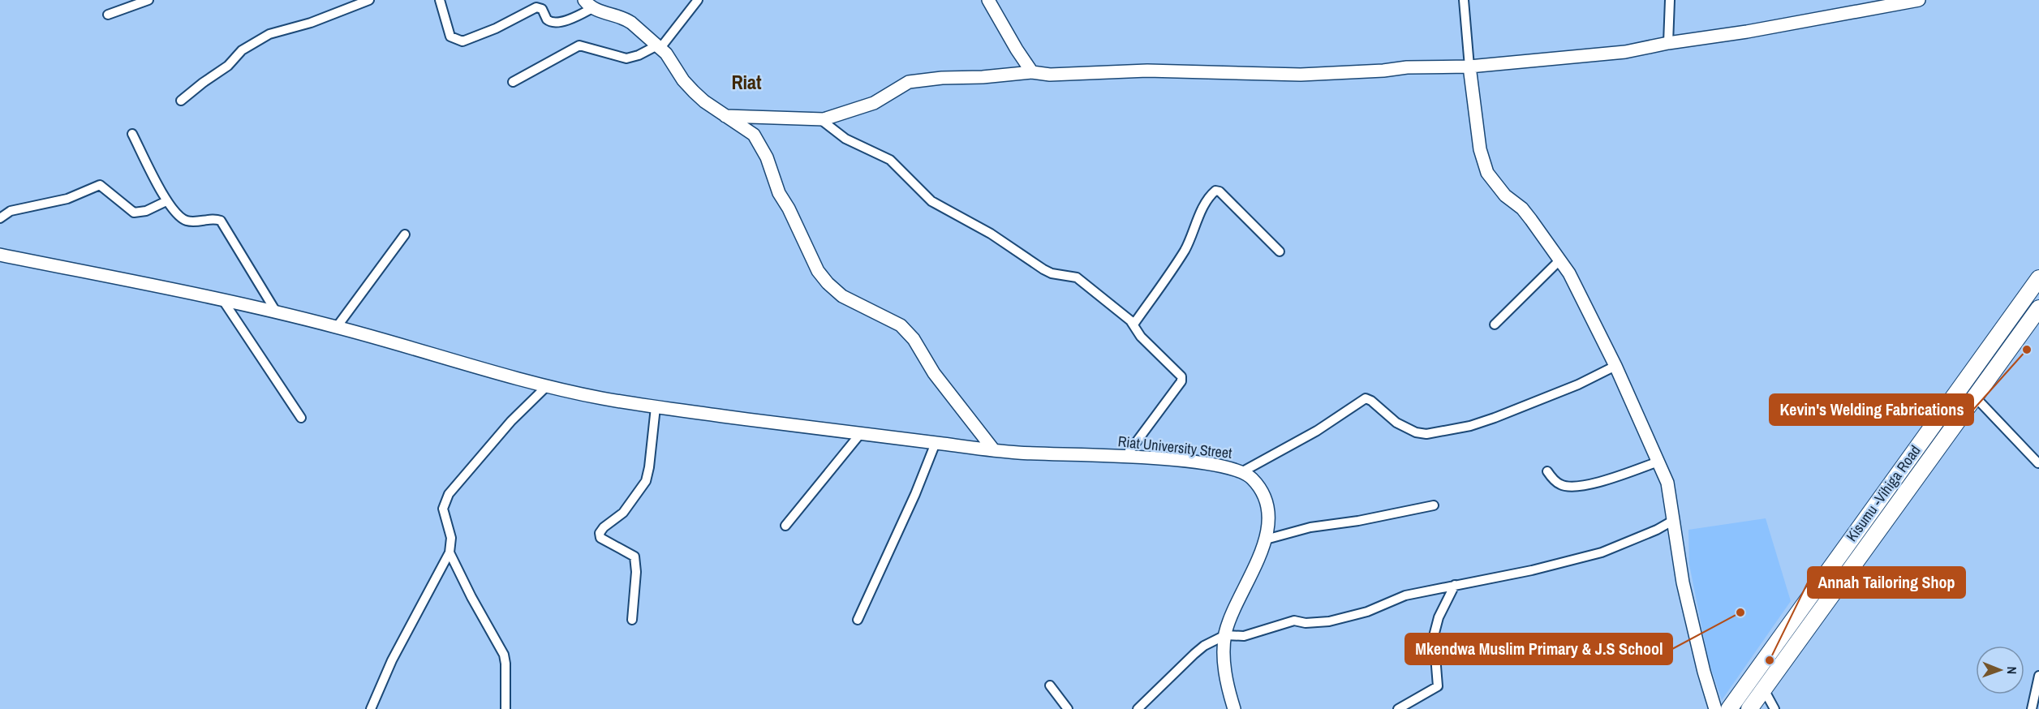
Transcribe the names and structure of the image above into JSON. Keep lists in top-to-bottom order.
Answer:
{
  "streets": {
    "highway": ["Kisumu -Vihiga Road"],
    "street": ["Riat University Street"]
  },
  "districts": ["Riat"],
  "places": ["Kevin's Welding Fabrications", "Mkendwa Muslim Primary & J.S School", "Annah Tailoring Shop"],
  "north": "right"
}
